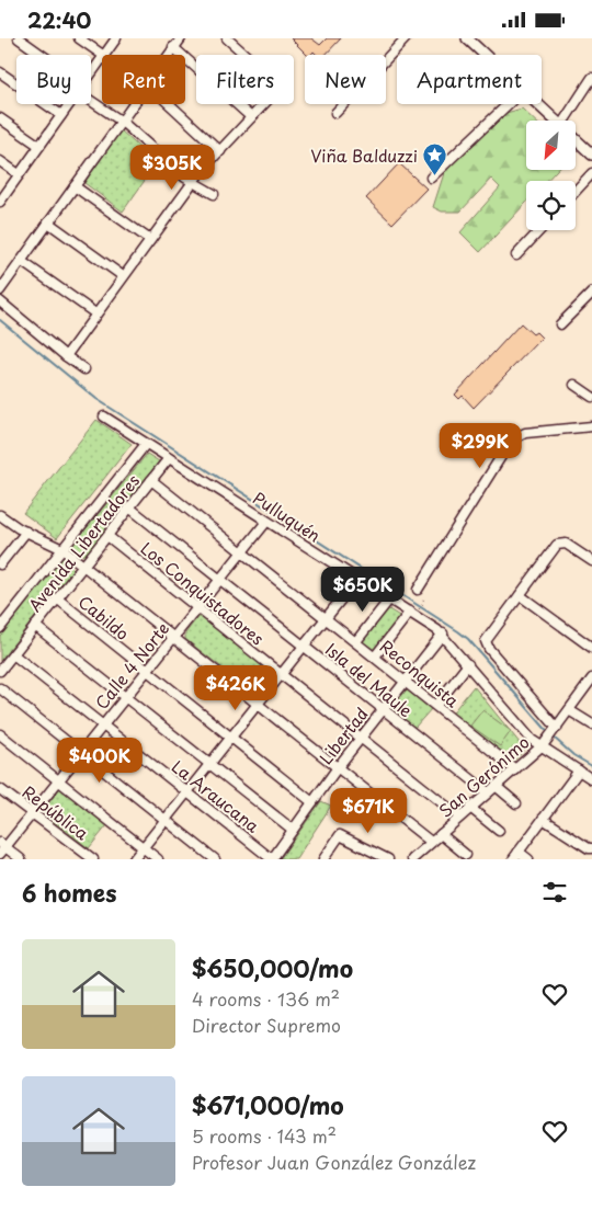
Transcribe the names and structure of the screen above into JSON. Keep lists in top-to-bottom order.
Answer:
{
  "streets": {
    "street": [
      "Pulluquén",
      "Avenida Libertadores",
      "Los Conquistadores",
      "Cabildo",
      "Calle 4 Norte",
      "Reconquista",
      "Isla del Maule",
      "Libertad",
      "San Gerónimo",
      "La Araucana",
      "República"
    ]
  },
  "crossings": [
    ["Pulluquén", "Avenida Libertadores"],
    ["Pulluquén", "Calle 4 Norte"],
    ["Pulluquén", "Libertad"],
    ["Pulluquén", "San Gerónimo"],
    ["Avenida Libertadores", "Los Conquistadores"],
    ["Avenida Libertadores", "Cabildo"],
    ["Avenida Libertadores", "Reconquista"],
    ["Avenida Libertadores", "Isla del Maule"],
    ["Avenida Libertadores", "La Araucana"],
    ["Los Conquistadores", "Calle 4 Norte"],
    ["Los Conquistadores", "Libertad"],
    ["Los Conquistadores", "San Gerónimo"],
    ["Cabildo", "Calle 4 Norte"],
    ["Cabildo", "Libertad"],
    ["Calle 4 Norte", "Reconquista"],
    ["Calle 4 Norte", "Isla del Maule"],
    ["Calle 4 Norte", "La Araucana"],
    ["Calle 4 Norte", "República"],
    ["Reconquista", "Libertad"],
    ["Reconquista", "San Gerónimo"],
    ["Isla del Maule", "Libertad"],
    ["Isla del Maule", "San Gerónimo"],
    ["Libertad", "La Araucana"]
  ],
  "places": {
    "place": ["Viña Balduzzi"]
  },
  "north": "bottom left",
  "page": {
    "status": "22:40",
    "chip": [
      "Buy",
      "Rent",
      "Filters",
      "New",
      "Apartment"
    ],
    "price": [
      "$305K",
      "$299K",
      "$650K",
      "$426K",
      "$400K",
      "$671K"
    ],
    "heading": "6 homes",
    "list": [
      {
        "name": "$650,000/mo",
        "note": "4 rooms · 136 m² · Director Supremo"
      },
      {
        "name": "$671,000/mo",
        "note": "5 rooms · 143 m² · Profesor Juan González González"
      }
    ]
  }
}
